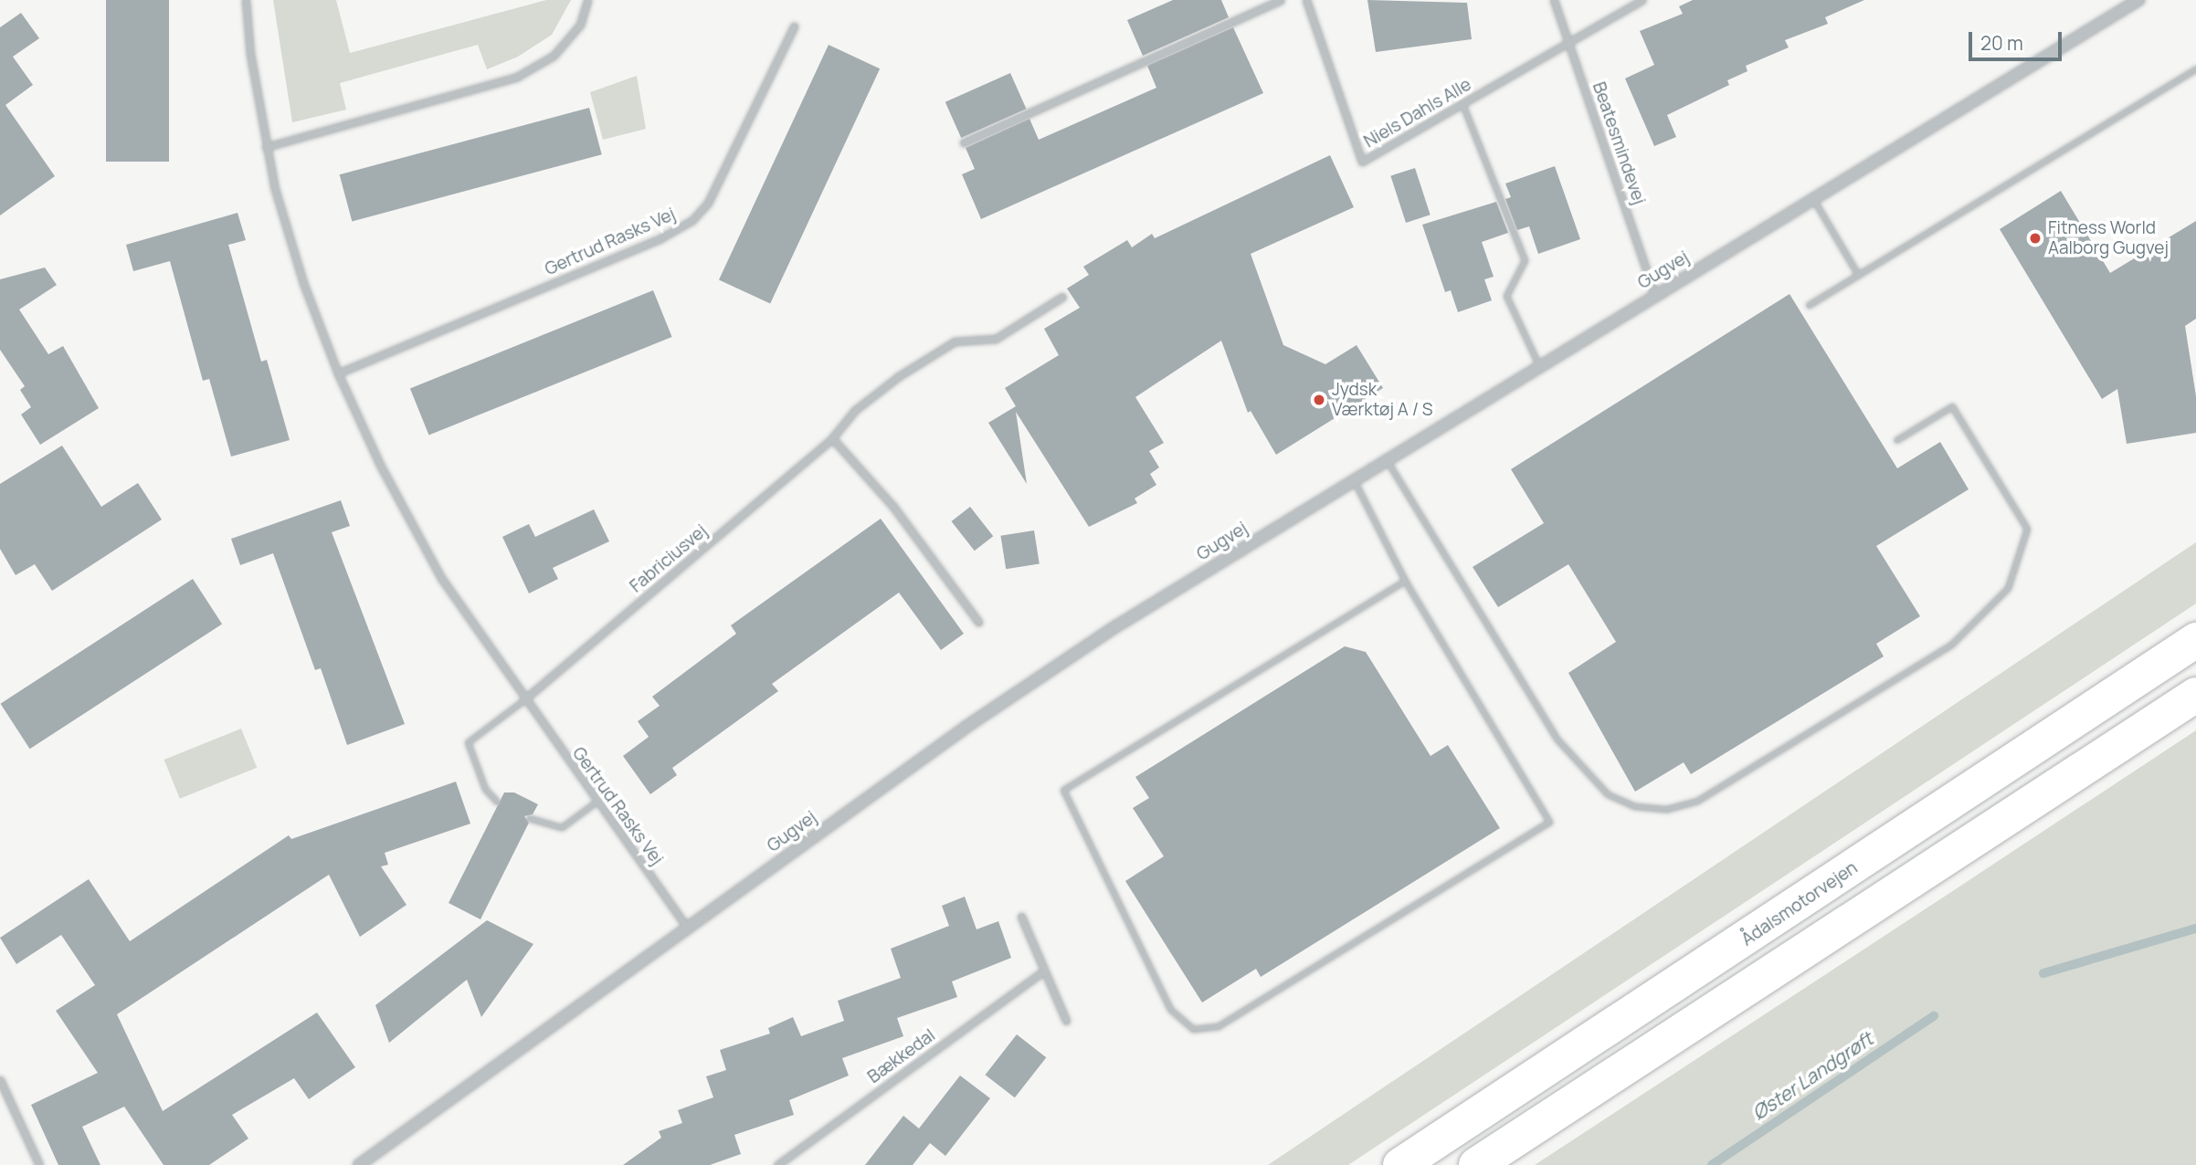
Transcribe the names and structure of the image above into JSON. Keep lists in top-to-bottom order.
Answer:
{
  "streets": {
    "highway": ["Ådalsmotorvejen"],
    "street": [
      "Niels Dahls Alle",
      "Beatesmindevej",
      "Gertrud Rasks Vej",
      "Gugvej",
      "Fabriciusvej",
      "Bækkedal"
    ]
  },
  "crossings": [
    ["Niels Dahls Alle", "Beatesmindevej"],
    ["Beatesmindevej", "Gugvej"],
    ["Gertrud Rasks Vej", "Gugvej"],
    ["Gertrud Rasks Vej", "Fabriciusvej"]
  ],
  "water": ["Øster Landgrøft"],
  "places": ["Fitness World Aalborg Gugvej", "Jydsk Værktøj A / S"],
  "scale_bar": "20 m"
}
